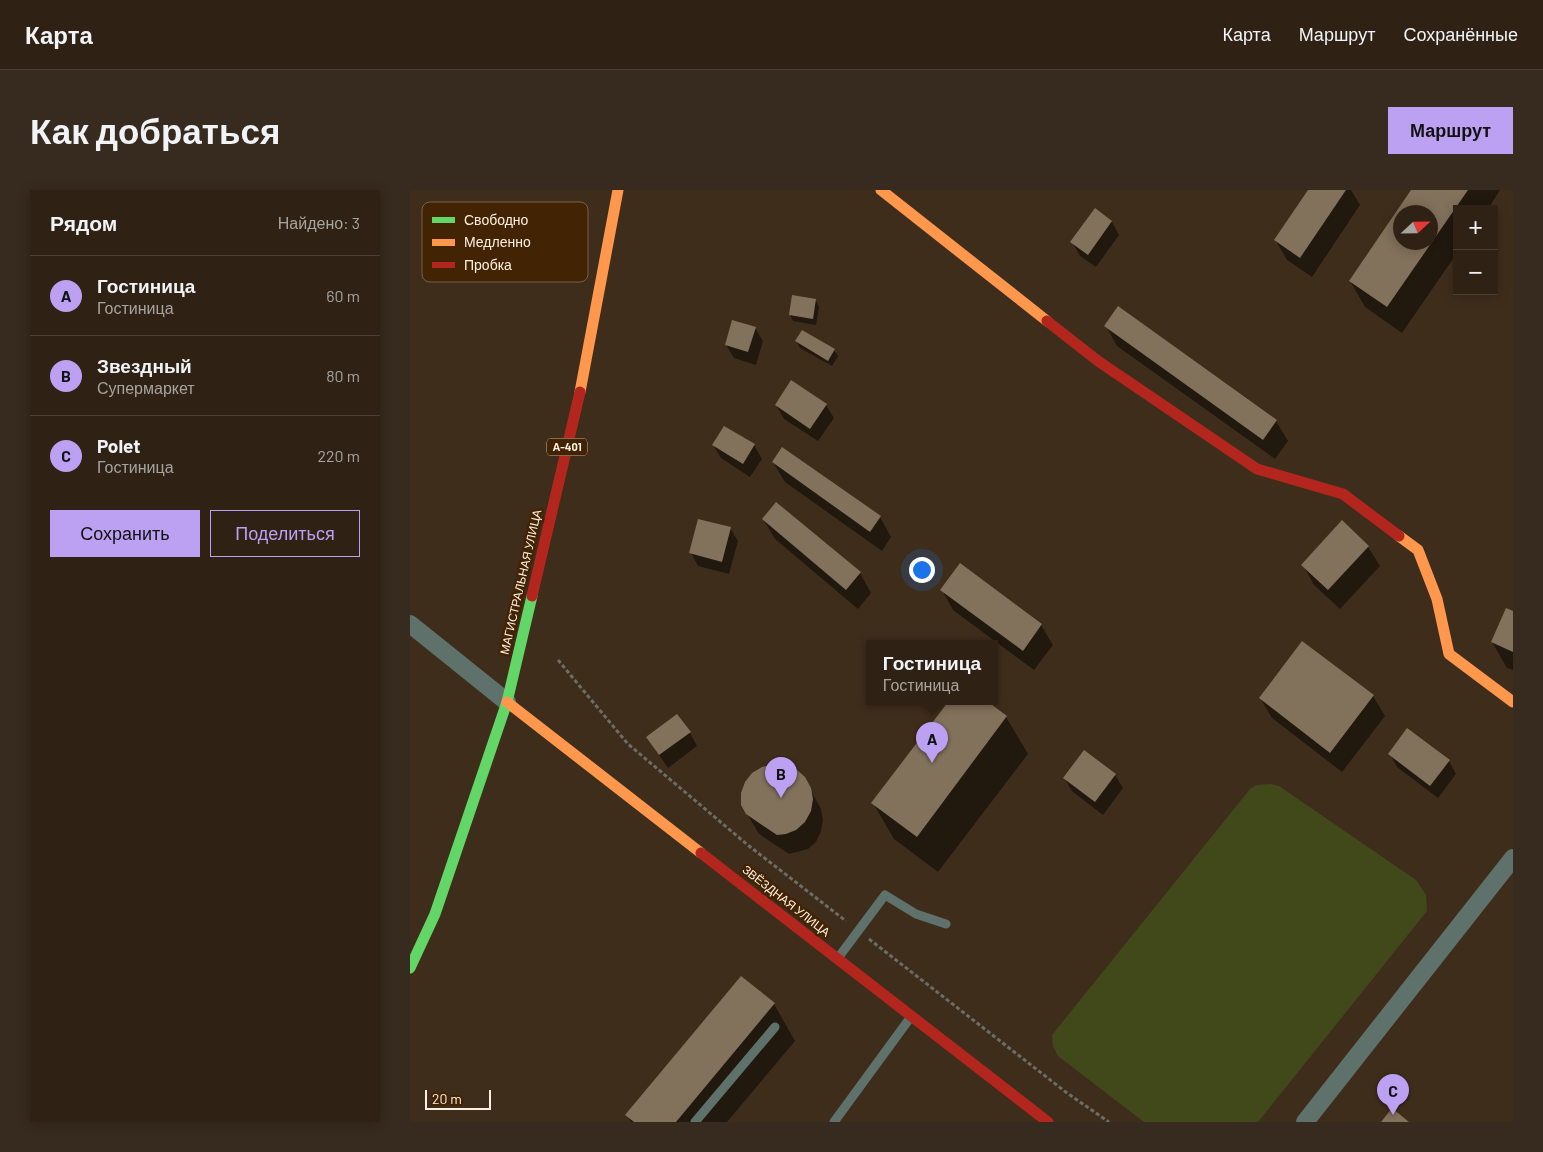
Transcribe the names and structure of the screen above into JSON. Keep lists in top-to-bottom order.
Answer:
{
  "streets": {
    "street": ["А-401", "МАГИСТРАЛЬНАЯ УЛИЦА", "ЗВЁЗДНАЯ УЛИЦА"]
  },
  "crossings": [
    ["МАГИСТРАЛЬНАЯ УЛИЦА", "ЗВЁЗДНАЯ УЛИЦА"]
  ],
  "legend": ["Свободно", "Медленно", "Пробка"],
  "scale_bar": "20 m",
  "north": "right",
  "page": {
    "header": "Карта",
    "nav": ["Карта", "Маршрут", "Сохранённые"],
    "buttons": [
      "Маршрут",
      ["Сохранить", "Поделиться"]
    ],
    "title": "Как добраться",
    "heading": ["Рядом", "Найдено: 3"],
    "map_buttons": ["+", "−"],
    "list": [
      {
        "mark": "A",
        "name": "Гостиница",
        "note": "Гостиница",
        "value": "60 m"
      },
      {
        "mark": "B",
        "name": "Звездный",
        "note": "Супермаркет",
        "value": "80 m"
      },
      {
        "mark": "C",
        "name": "Polet",
        "note": "Гостиница",
        "value": "220 m"
      }
    ],
    "popup": ["Гостиница", "Гостиница"],
    "pins": ["A", "B", "C"],
    "scale": "20 m"
  }
}
